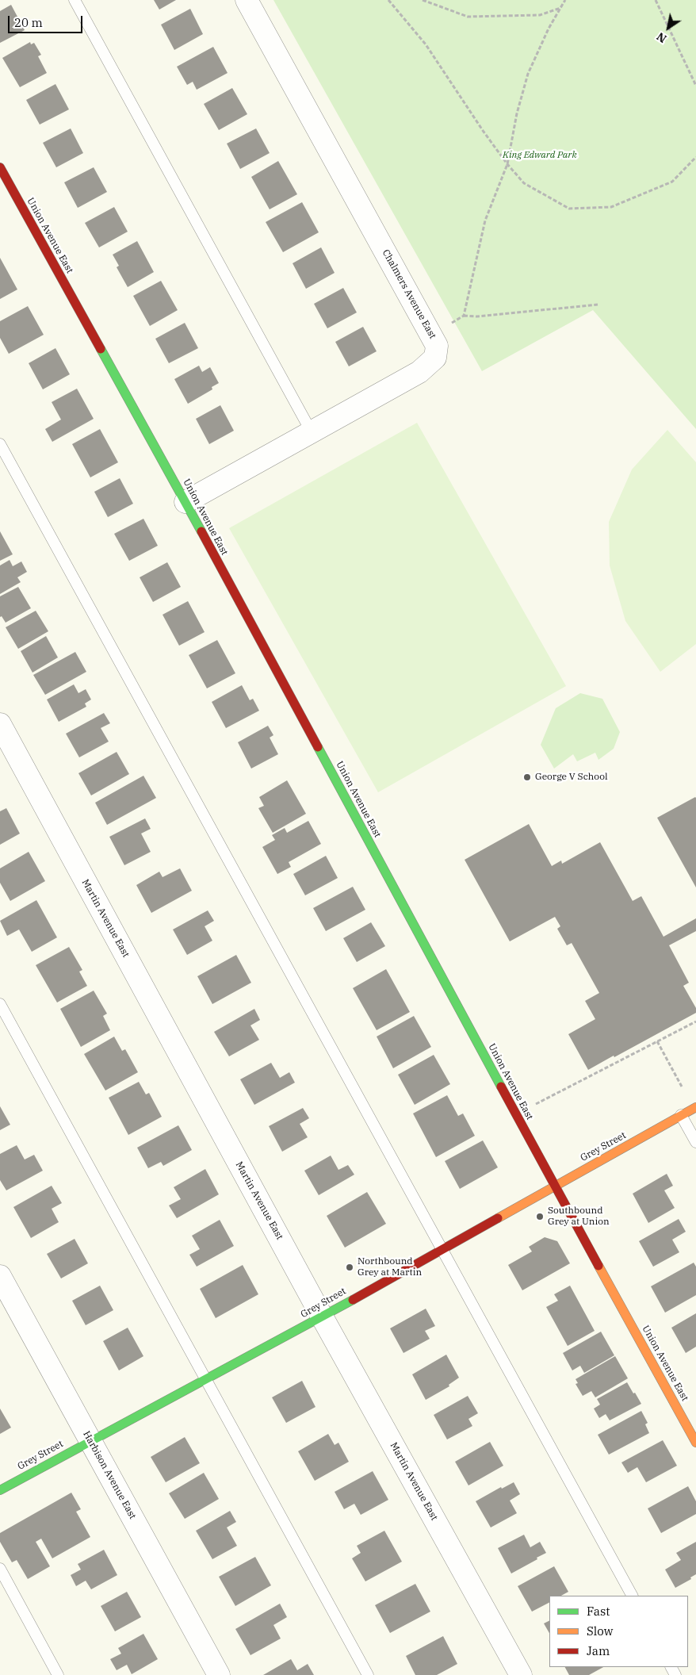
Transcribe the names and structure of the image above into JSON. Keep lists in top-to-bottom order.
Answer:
{
  "streets": {
    "street": [
      "Union Avenue East",
      "Chalmers Avenue East",
      "Martin Avenue East",
      "Grey Street",
      "Harbison Avenue East"
    ]
  },
  "crossings": [
    ["Union Avenue East", "Chalmers Avenue East"],
    ["Union Avenue East", "Grey Street"],
    ["Martin Avenue East", "Grey Street"],
    ["Grey Street", "Harbison Avenue East"]
  ],
  "parks": ["King Edward Park"],
  "places": ["George V School", "Southbound Grey at Union", "Northbound Grey at Martin"],
  "legend": ["Fast", "Slow", "Jam"],
  "scale_bar": "20 m",
  "north": "bottom left"
}
